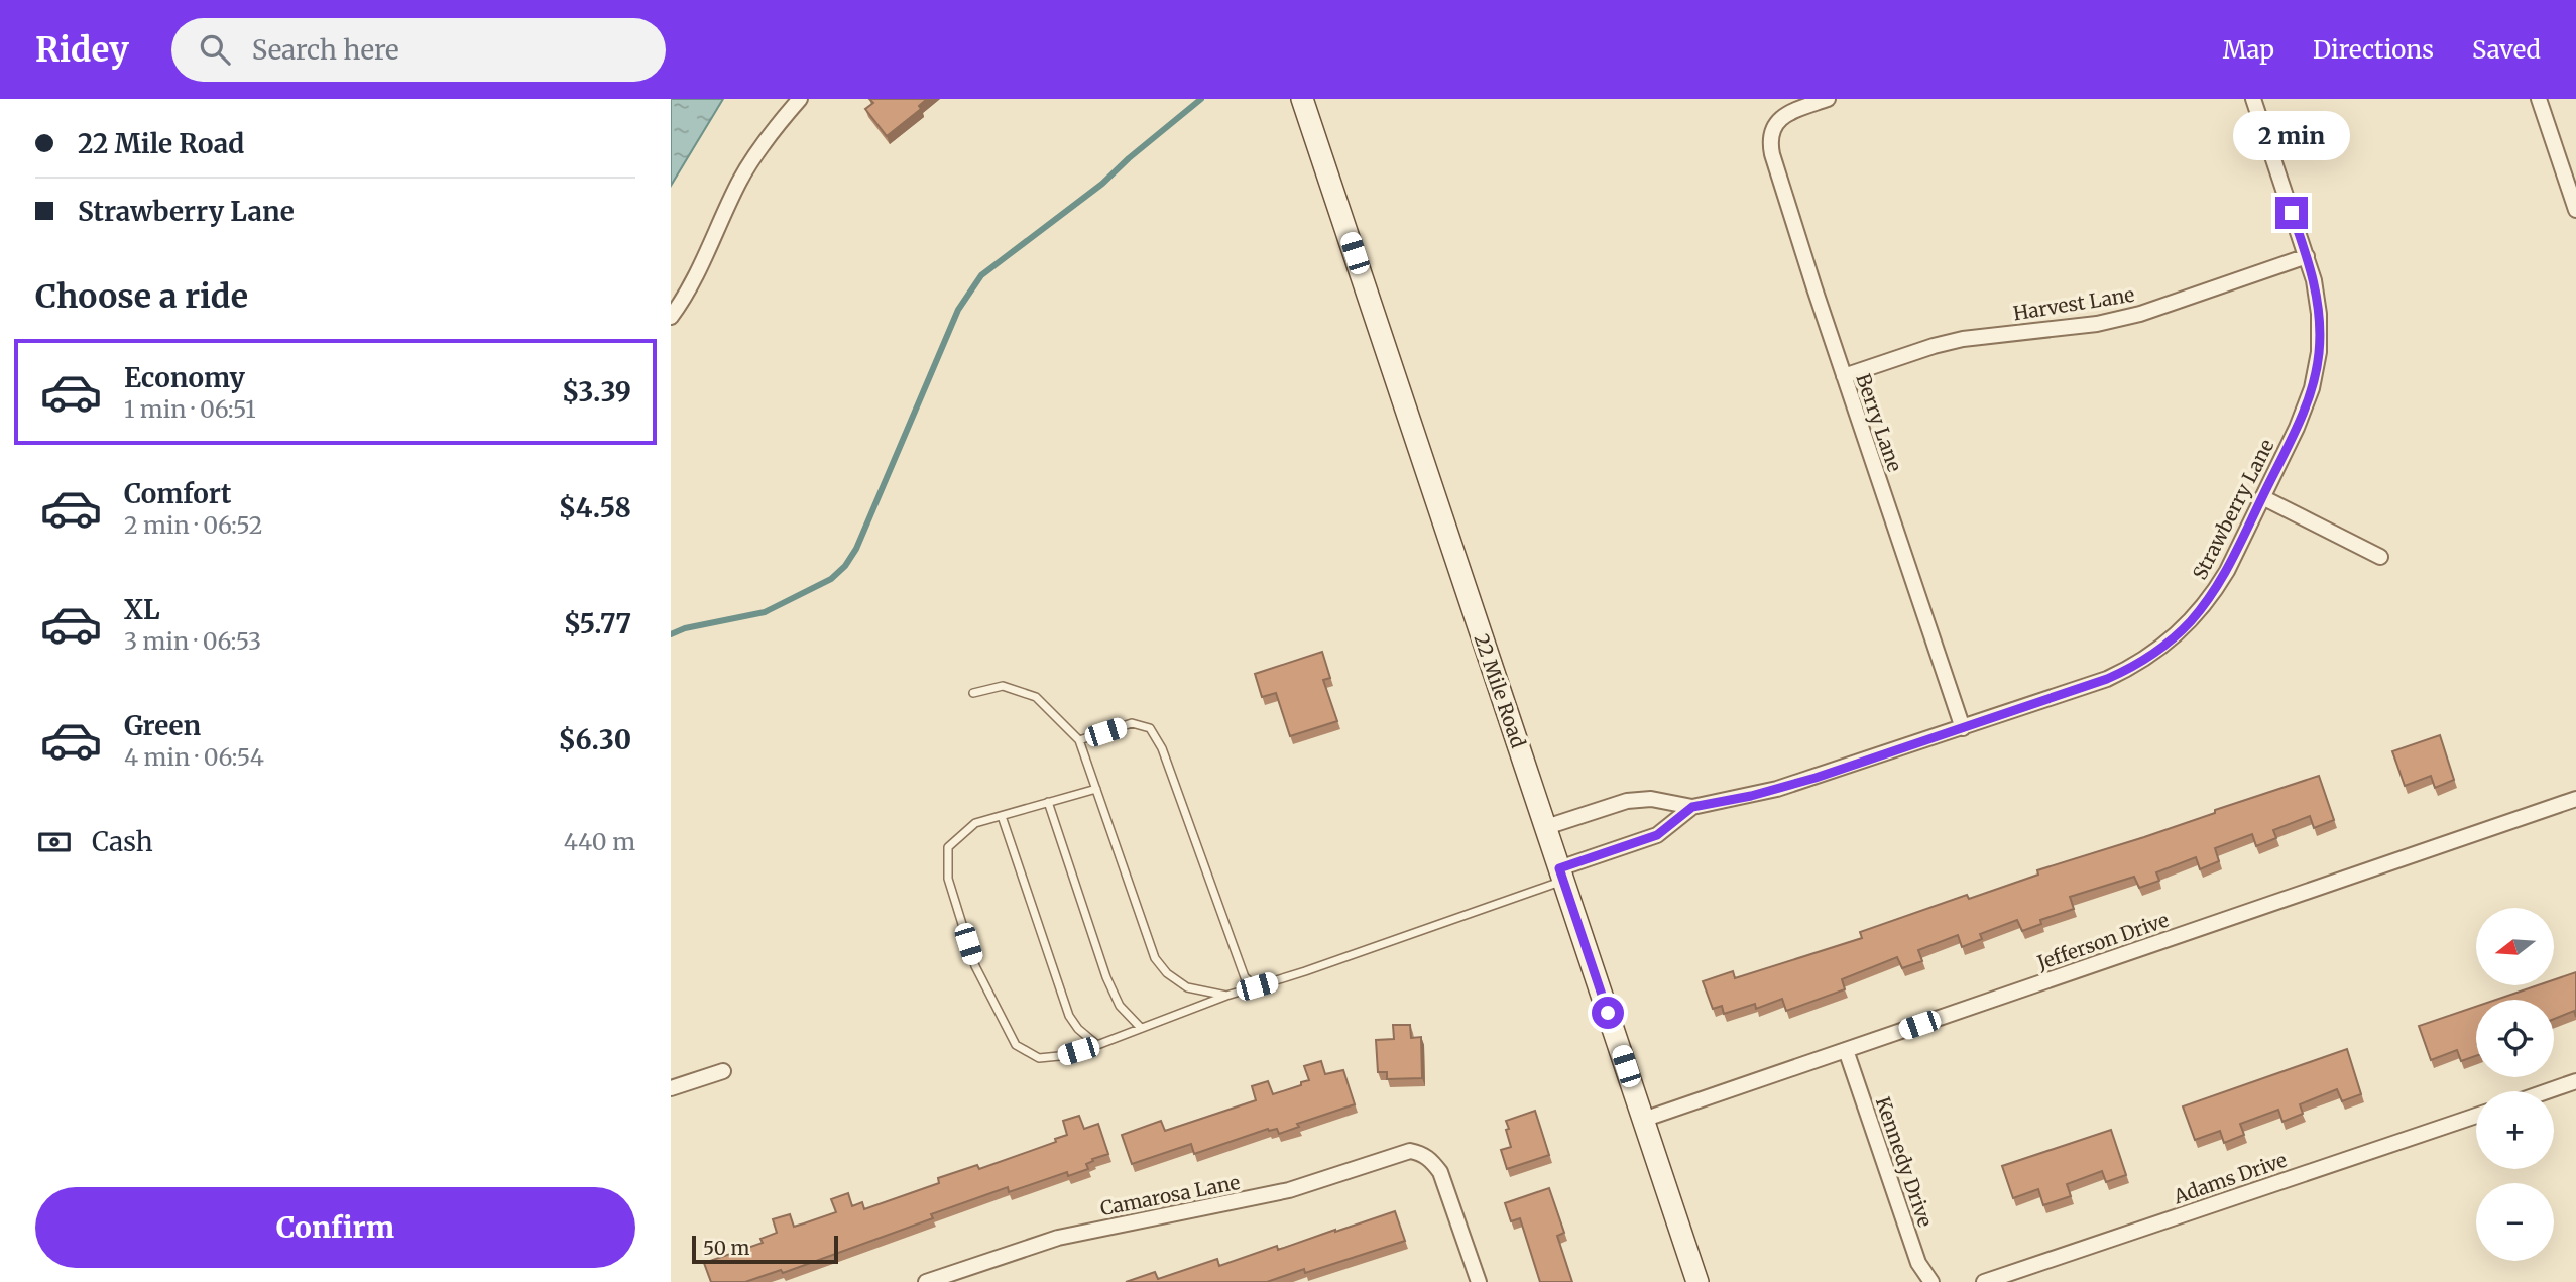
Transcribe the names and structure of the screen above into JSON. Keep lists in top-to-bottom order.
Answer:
{
  "streets": {
    "street": [
      "Harvest Lane",
      "Berry Lane",
      "Strawberry Lane",
      "22 Mile Road",
      "Jefferson Drive",
      "Kennedy Drive",
      "Adams Drive",
      "Camarosa Lane"
    ]
  },
  "crossings": [
    ["Harvest Lane", "Berry Lane"],
    ["Harvest Lane", "Strawberry Lane"],
    ["Berry Lane", "Strawberry Lane"],
    ["Strawberry Lane", "22 Mile Road"],
    ["22 Mile Road", "Jefferson Drive"],
    ["Jefferson Drive", "Kennedy Drive"]
  ],
  "scale_bar": "50 m",
  "north": "left",
  "page": {
    "header": "Ridey",
    "search": "Search here",
    "nav": ["Map", "Directions", "Saved"],
    "banner": ["22 Mile Road", "Strawberry Lane"],
    "bubble": "2 min",
    "heading": "Choose a ride",
    "list": [
      {
        "name": "Economy",
        "note": "1 min · 06:51",
        "value": "$3.39"
      },
      {
        "name": "Comfort",
        "note": "2 min · 06:52",
        "value": "$4.58"
      },
      {
        "name": "XL",
        "note": "3 min · 06:53",
        "value": "$5.77"
      },
      {
        "name": "Green",
        "note": "4 min · 06:54",
        "value": "$6.30"
      }
    ],
    "pay": ["Cash", "440 m"],
    "map_buttons": ["+", "−"],
    "buttons": "Confirm",
    "scale": "50 m"
  }
}
